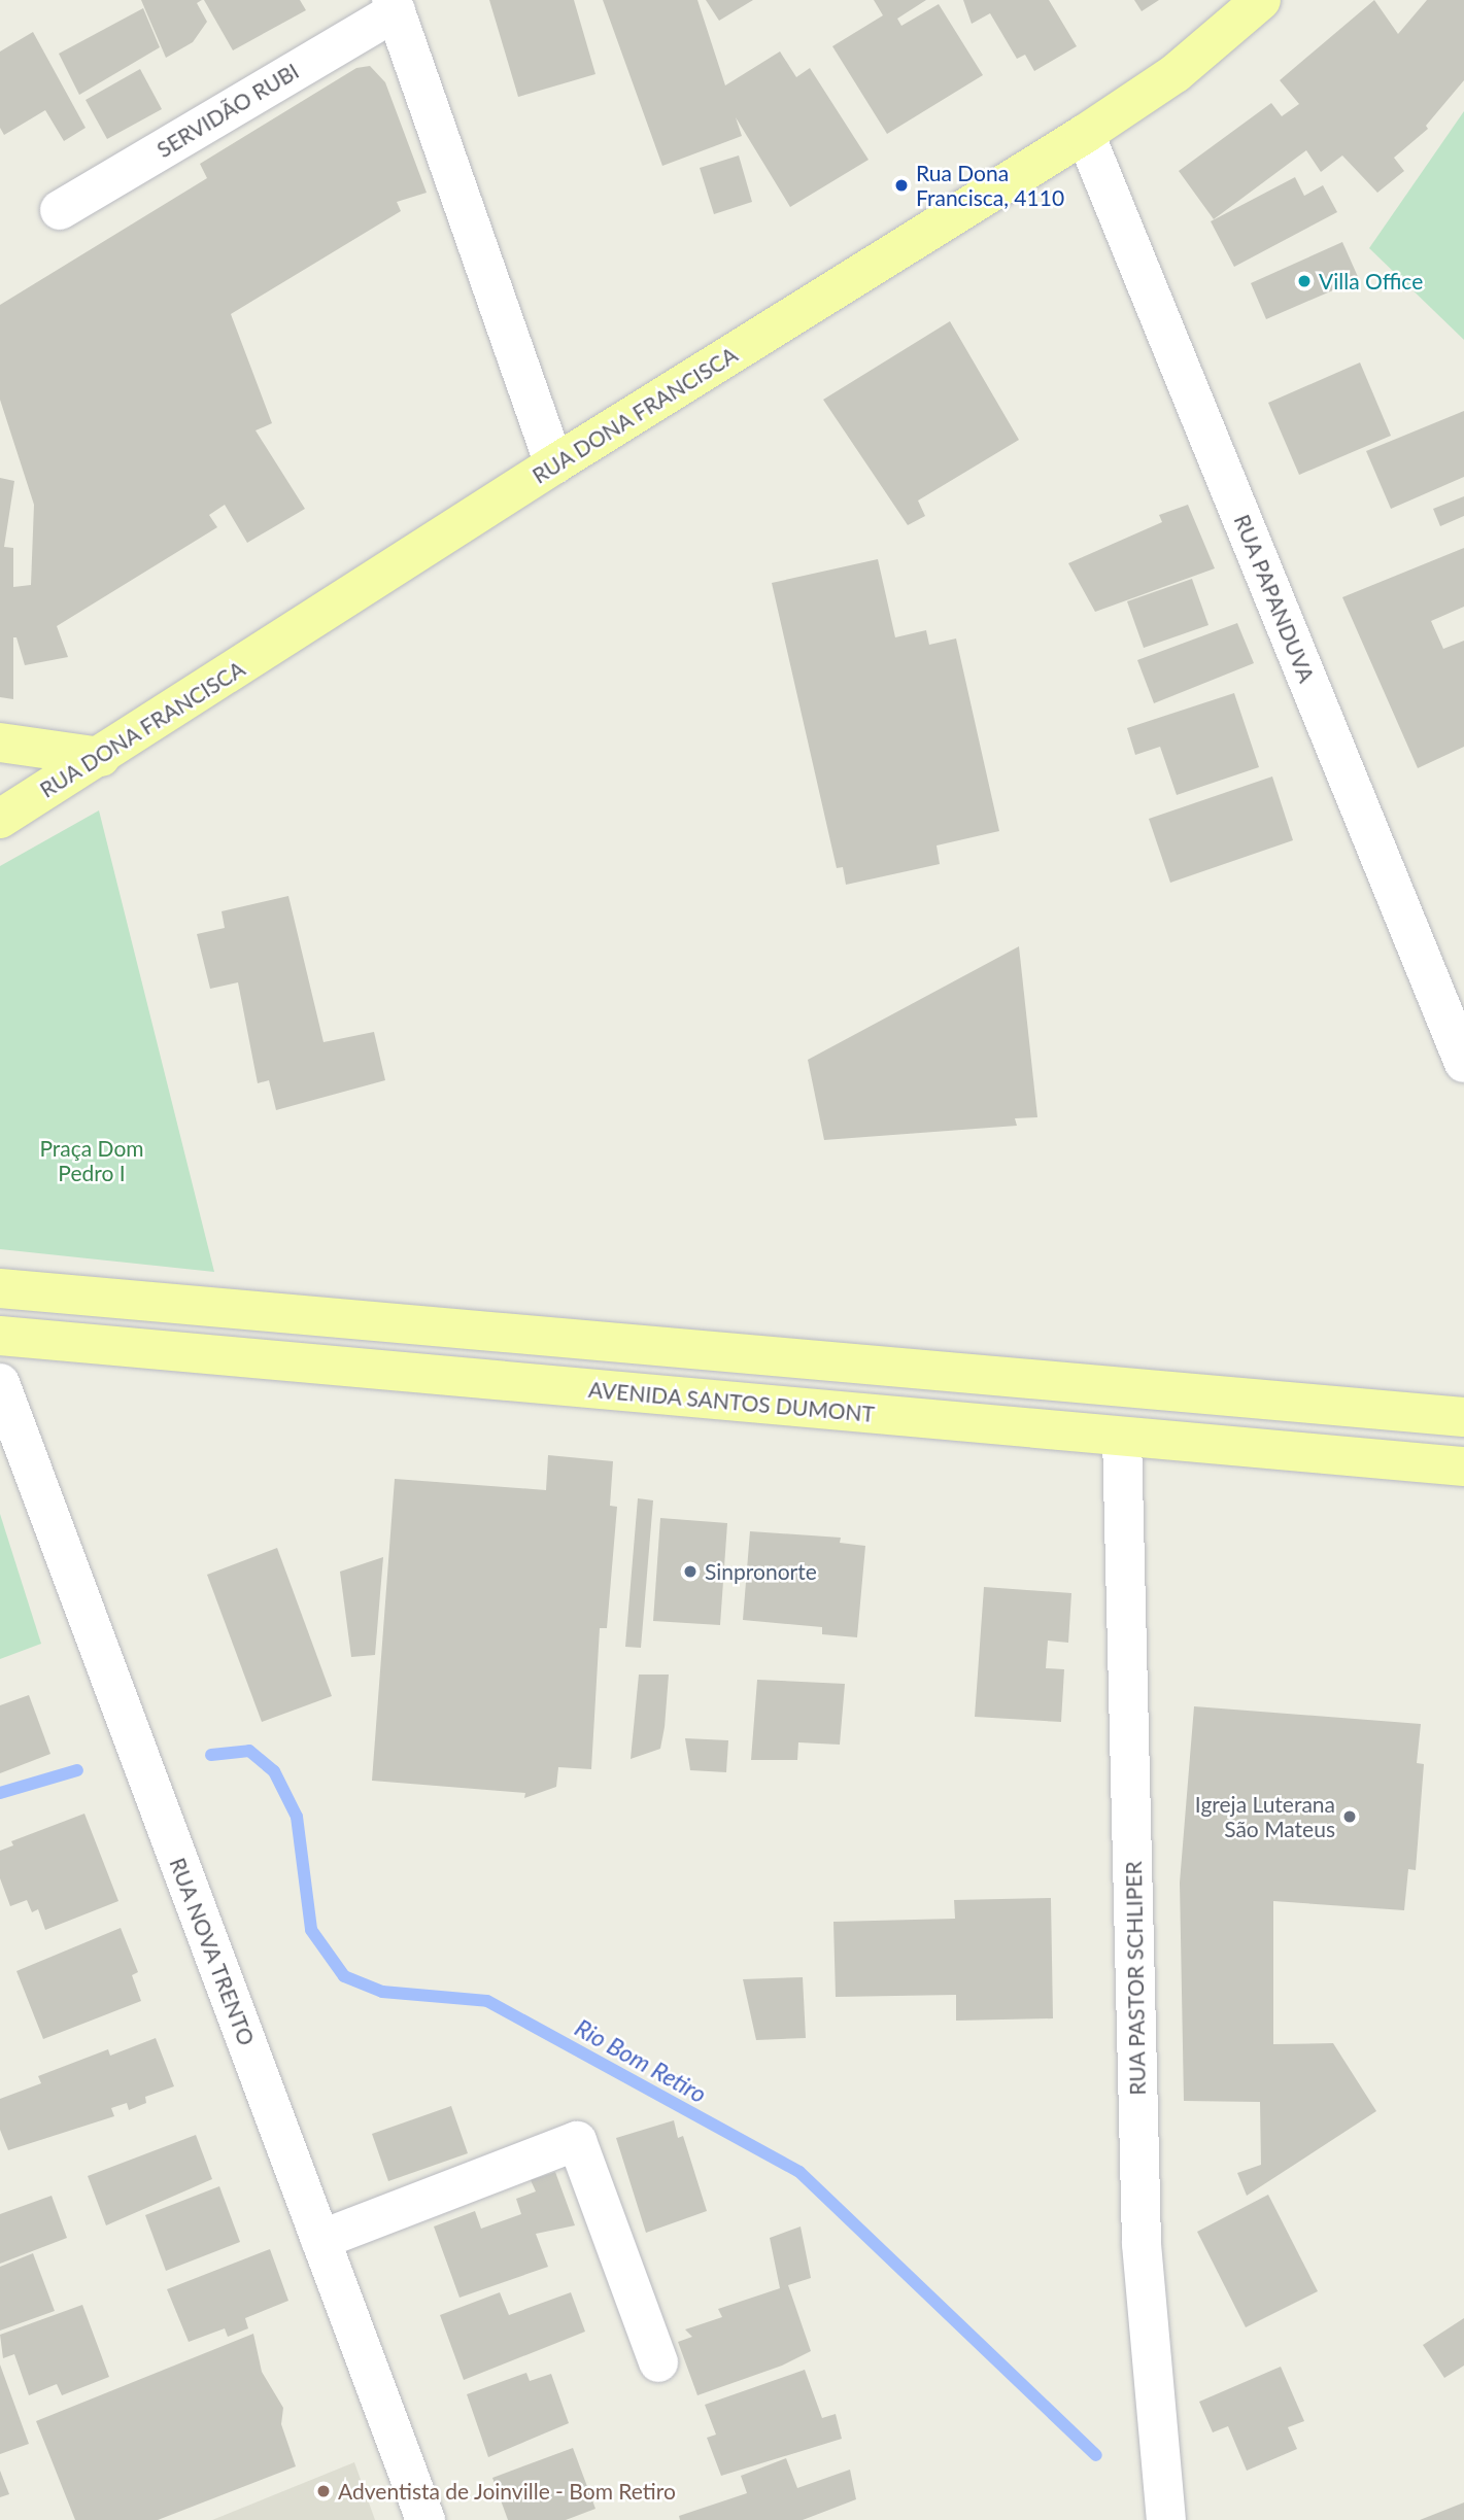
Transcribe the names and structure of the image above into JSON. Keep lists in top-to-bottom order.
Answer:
{
  "streets": {
    "main road": ["RUA DONA FRANCISCA", "AVENIDA SANTOS DUMONT"],
    "street": [
      "SERVIDÃO RUBI",
      "RUA PAPANDUVA",
      "RUA NOVA TRENTO",
      "RUA PASTOR SCHLIPER"
    ]
  },
  "crossings": [
    ["RUA DONA FRANCISCA", "RUA PAPANDUVA"],
    ["AVENIDA SANTOS DUMONT", "RUA PASTOR SCHLIPER"]
  ],
  "water": ["Rio Bom Retiro"],
  "parks": ["Praça Dom Pedro I"],
  "places": [
    "Rua Dona Francisca, 4110",
    "Villa Office",
    "Sinpronorte",
    "Igreja Luterana São Mateus",
    "Adventista de Joinville - Bom Retiro"
  ]
}
